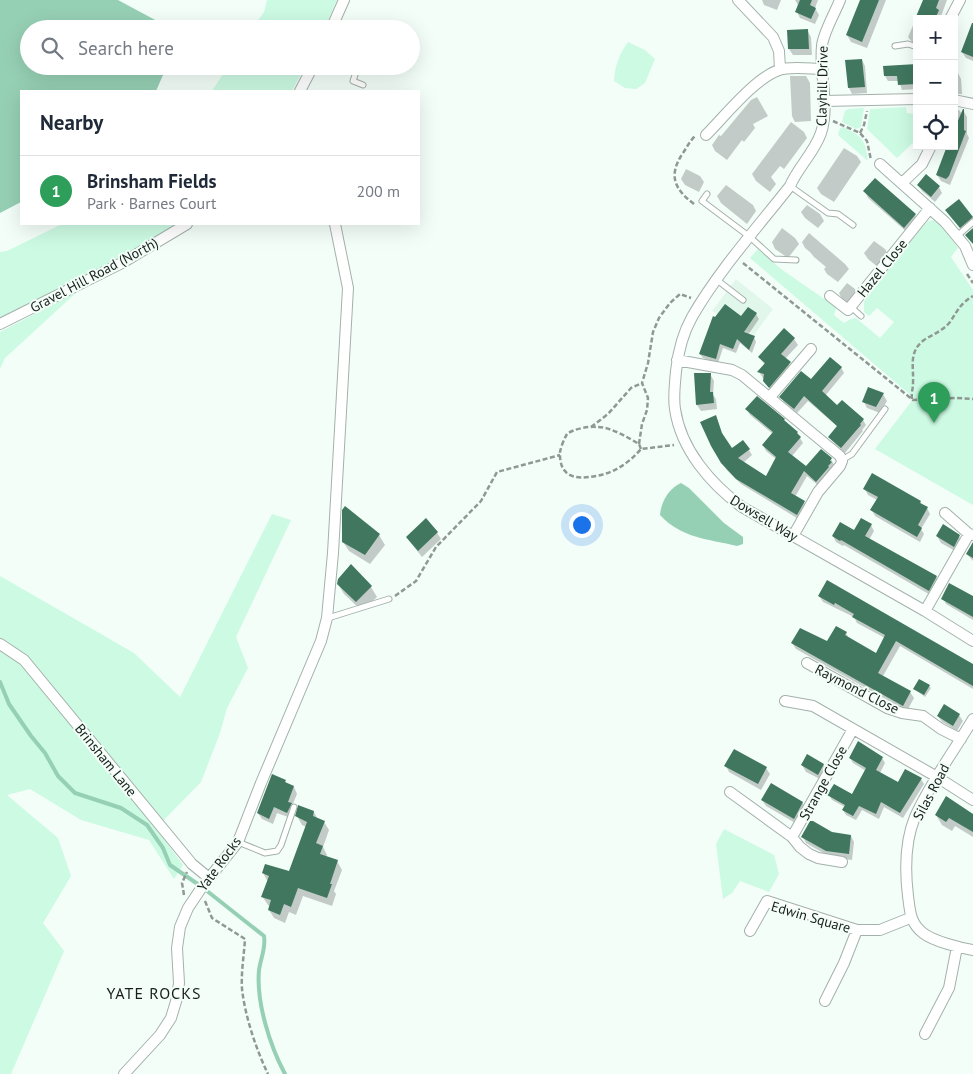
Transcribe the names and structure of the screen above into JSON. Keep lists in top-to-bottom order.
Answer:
{
  "streets": {
    "street": [
      "Clayhill Drive",
      "Hazel Close",
      "Gravel Hill Road (North)",
      "Dowsell Way",
      "Raymond Close",
      "Brinsham Lane",
      "Strange Close",
      "Silas Road",
      "Yate Rocks",
      "Edwin Square"
    ]
  },
  "crossings": [
    ["Clayhill Drive", "Dowsell Way"],
    ["Raymond Close", "Silas Road"],
    ["Brinsham Lane", "Yate Rocks"],
    ["Silas Road", "Edwin Square"]
  ],
  "districts": ["YATE ROCKS"],
  "page": {
    "map_buttons": ["+", "−"],
    "search": "Search here",
    "heading": "Nearby",
    "list": [
      {
        "mark": "1",
        "name": "Brinsham Fields",
        "note": "Park · Barnes Court",
        "value": "200 m"
      }
    ],
    "pins": "1"
  }
}
